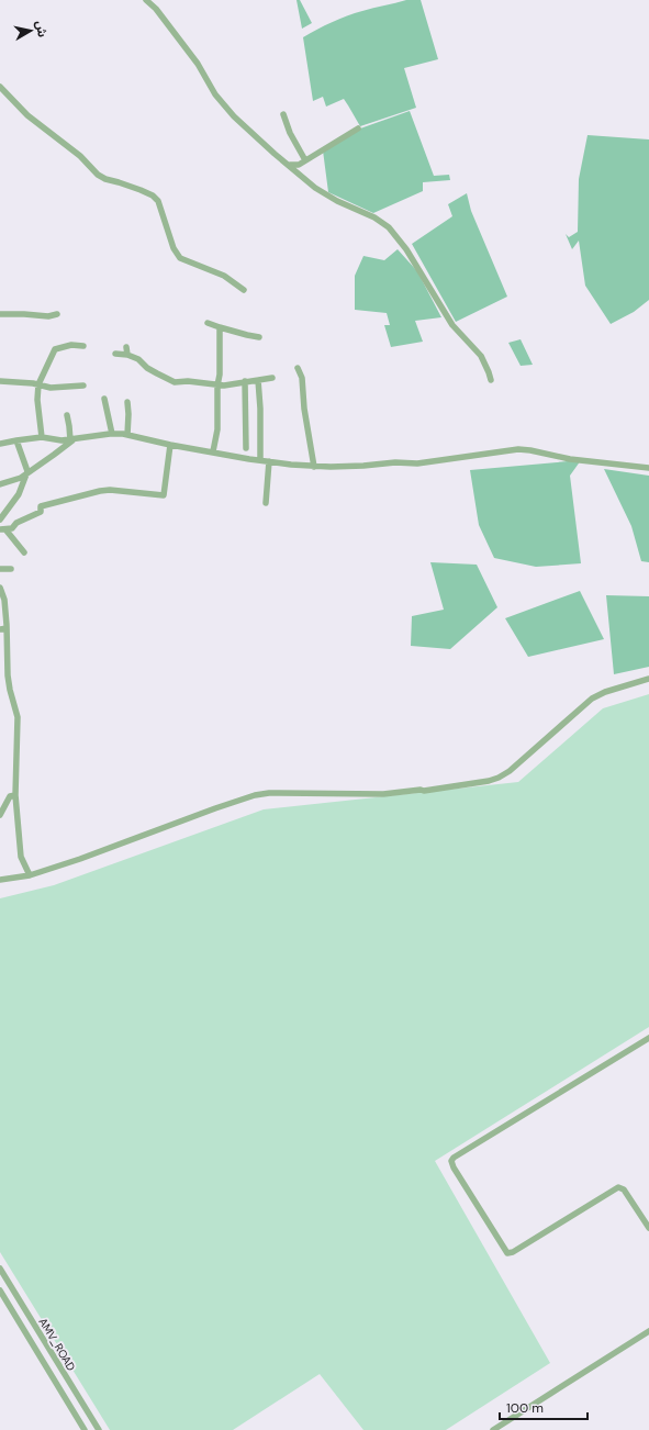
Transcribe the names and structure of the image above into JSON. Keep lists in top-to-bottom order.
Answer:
{
  "streets": {
    "street": ["AMV_ROAD"]
  },
  "scale_bar": "100 m",
  "north": "right"
}
